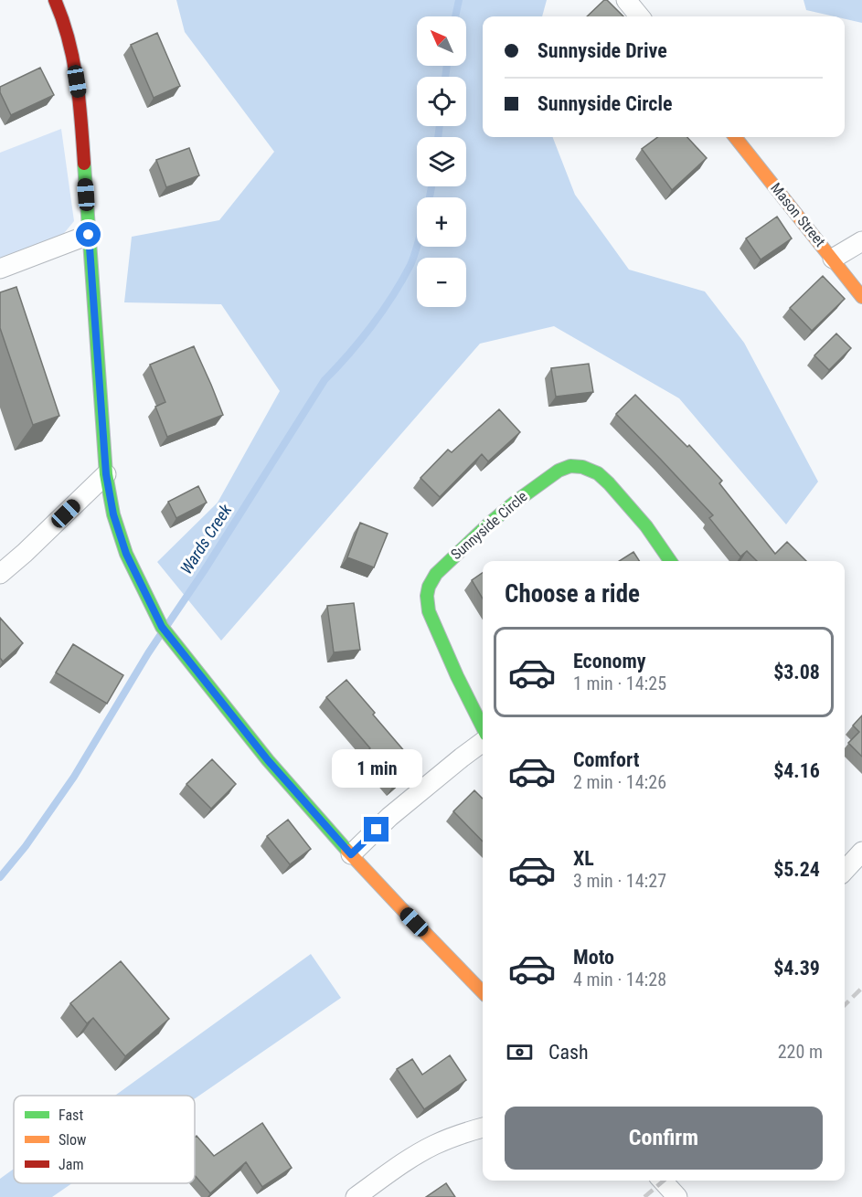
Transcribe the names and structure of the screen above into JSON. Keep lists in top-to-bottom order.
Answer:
{
  "streets": {
    "street": ["Mason Street", "Sunnyside Circle"]
  },
  "water": ["Wards Creek"],
  "legend": ["Fast", "Slow", "Jam"],
  "north": "top left",
  "page": {
    "map_buttons": ["+", "−"],
    "banner": ["Sunnyside Drive", "Sunnyside Circle"],
    "heading": "Choose a ride",
    "list": [
      {
        "name": "Economy",
        "note": "1 min · 14:25",
        "value": "$3.08"
      },
      {
        "name": "Comfort",
        "note": "2 min · 14:26",
        "value": "$4.16"
      },
      {
        "name": "XL",
        "note": "3 min · 14:27",
        "value": "$5.24"
      },
      {
        "name": "Moto",
        "note": "4 min · 14:28",
        "value": "$4.39"
      }
    ],
    "bubble": "1 min",
    "pay": ["Cash", "220 m"],
    "buttons": "Confirm"
  }
}
